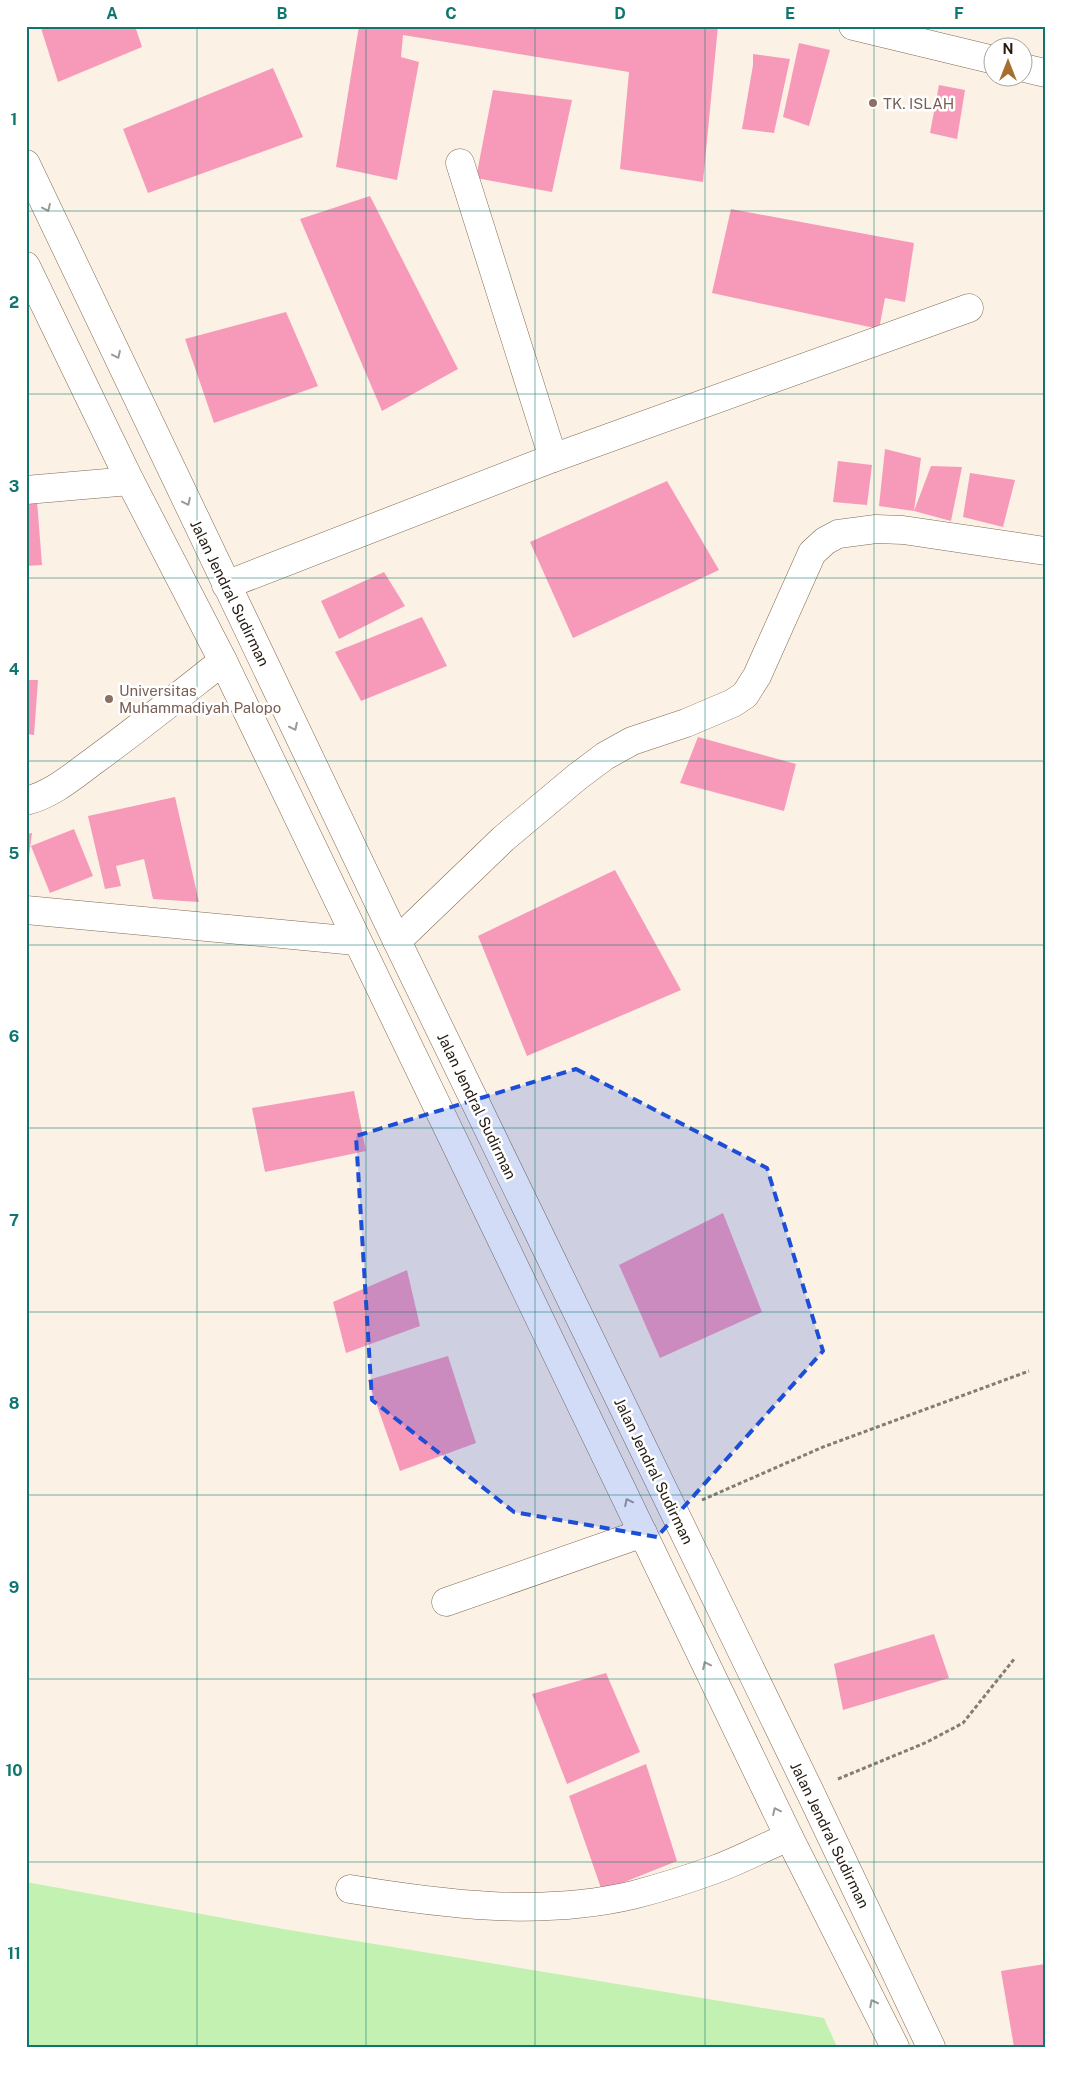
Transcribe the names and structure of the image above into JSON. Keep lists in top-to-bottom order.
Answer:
{
  "streets": {
    "main road": ["Jalan Jendral Sudirman"]
  },
  "places": ["TK. ISLAH", "Universitas Muhammadiyah Palopo"],
  "north": "top",
  "grid": {
    "columns": [
      "A",
      "B",
      "C",
      "D",
      "E",
      "F"
    ],
    "rows": [
      "1",
      "2",
      "3",
      "4",
      "5",
      "6",
      "7",
      "8",
      "9",
      "10",
      "11"
    ]
  }
}
